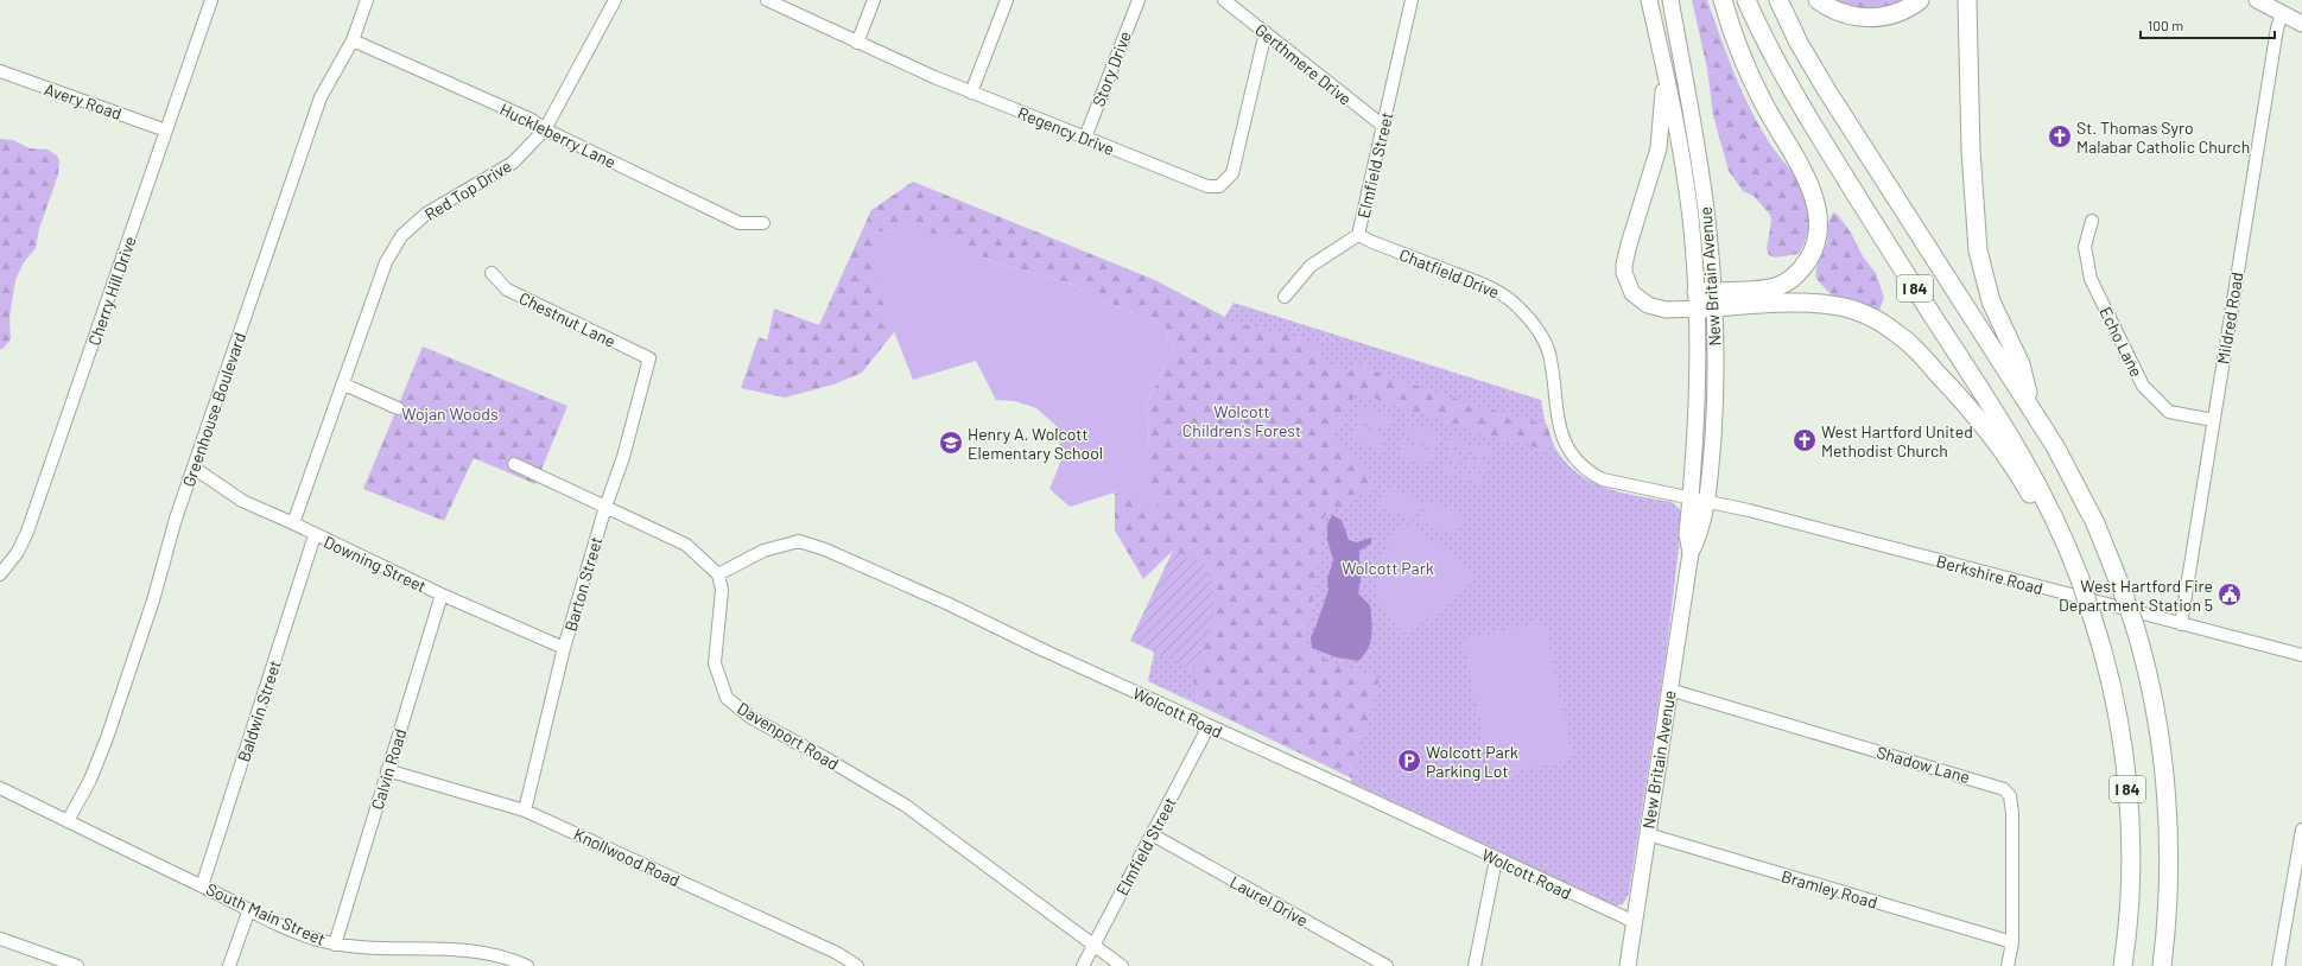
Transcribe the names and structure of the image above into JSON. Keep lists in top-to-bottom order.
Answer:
{
  "streets": {
    "highway": ["I 84"],
    "main road": ["New Britain Avenue"],
    "street": [
      "Gerthmere Drive",
      "Story Drive",
      "Avery Road",
      "Regency Drive",
      "Huckleberry Lane",
      "Elmfield Street",
      "Red Top Drive",
      "Chatfield Drive",
      "Cherry Hill Drive",
      "Mildred Road",
      "Chestnut Lane",
      "Echo Lane",
      "Greenhouse Boulevard",
      "Downing Street",
      "Berkshire Road",
      "Barton Street",
      "Baldwin Street",
      "Wolcott Road",
      "Davenport Road",
      "Shadow Lane",
      "Calvin Road",
      "Knollwood Road",
      "Bramley Road",
      "Laurel Drive",
      "South Main Street"
    ]
  },
  "crossings": [
    ["Gerthmere Drive", "Regency Drive"],
    ["Gerthmere Drive", "Elmfield Street"],
    ["Story Drive", "Regency Drive"],
    ["Avery Road", "Cherry Hill Drive"],
    ["Huckleberry Lane", "Red Top Drive"],
    ["Huckleberry Lane", "Greenhouse Boulevard"],
    ["Elmfield Street", "Chatfield Drive"],
    ["Elmfield Street", "Wolcott Road"],
    ["Elmfield Street", "Davenport Road"],
    ["Elmfield Street", "Laurel Drive"],
    ["Red Top Drive", "Downing Street"],
    ["Chatfield Drive", "New Britain Avenue"],
    ["Chatfield Drive", "Berkshire Road"],
    ["New Britain Avenue", "Berkshire Road"],
    ["New Britain Avenue", "Wolcott Road"],
    ["New Britain Avenue", "Shadow Lane"],
    ["New Britain Avenue", "Bramley Road"],
    ["Mildred Road", "Echo Lane"],
    ["Mildred Road", "Berkshire Road"],
    ["Chestnut Lane", "Barton Street"],
    ["Greenhouse Boulevard", "Downing Street"],
    ["Greenhouse Boulevard", "South Main Street"],
    ["Downing Street", "Barton Street"],
    ["Downing Street", "Baldwin Street"],
    ["Downing Street", "Calvin Road"],
    ["Barton Street", "Knollwood Road"],
    ["Baldwin Street", "South Main Street"],
    ["Wolcott Road", "Davenport Road"],
    ["Shadow Lane", "Bramley Road"],
    ["Calvin Road", "Knollwood Road"],
    ["Calvin Road", "South Main Street"]
  ],
  "parks": ["Wolcott Children's Forest", "Wojan Woods", "Wolcott Park"],
  "places": {
    "church": ["St. Thomas Syro Malabar Catholic Church", "West Hartford United Methodist Church"],
    "school or university": ["Henry A. Wolcott Elementary School"],
    "public building": ["West Hartford Fire Department Station 5"],
    "parking": ["Wolcott Park Parking Lot"]
  },
  "scale_bar": "100 m"
}
